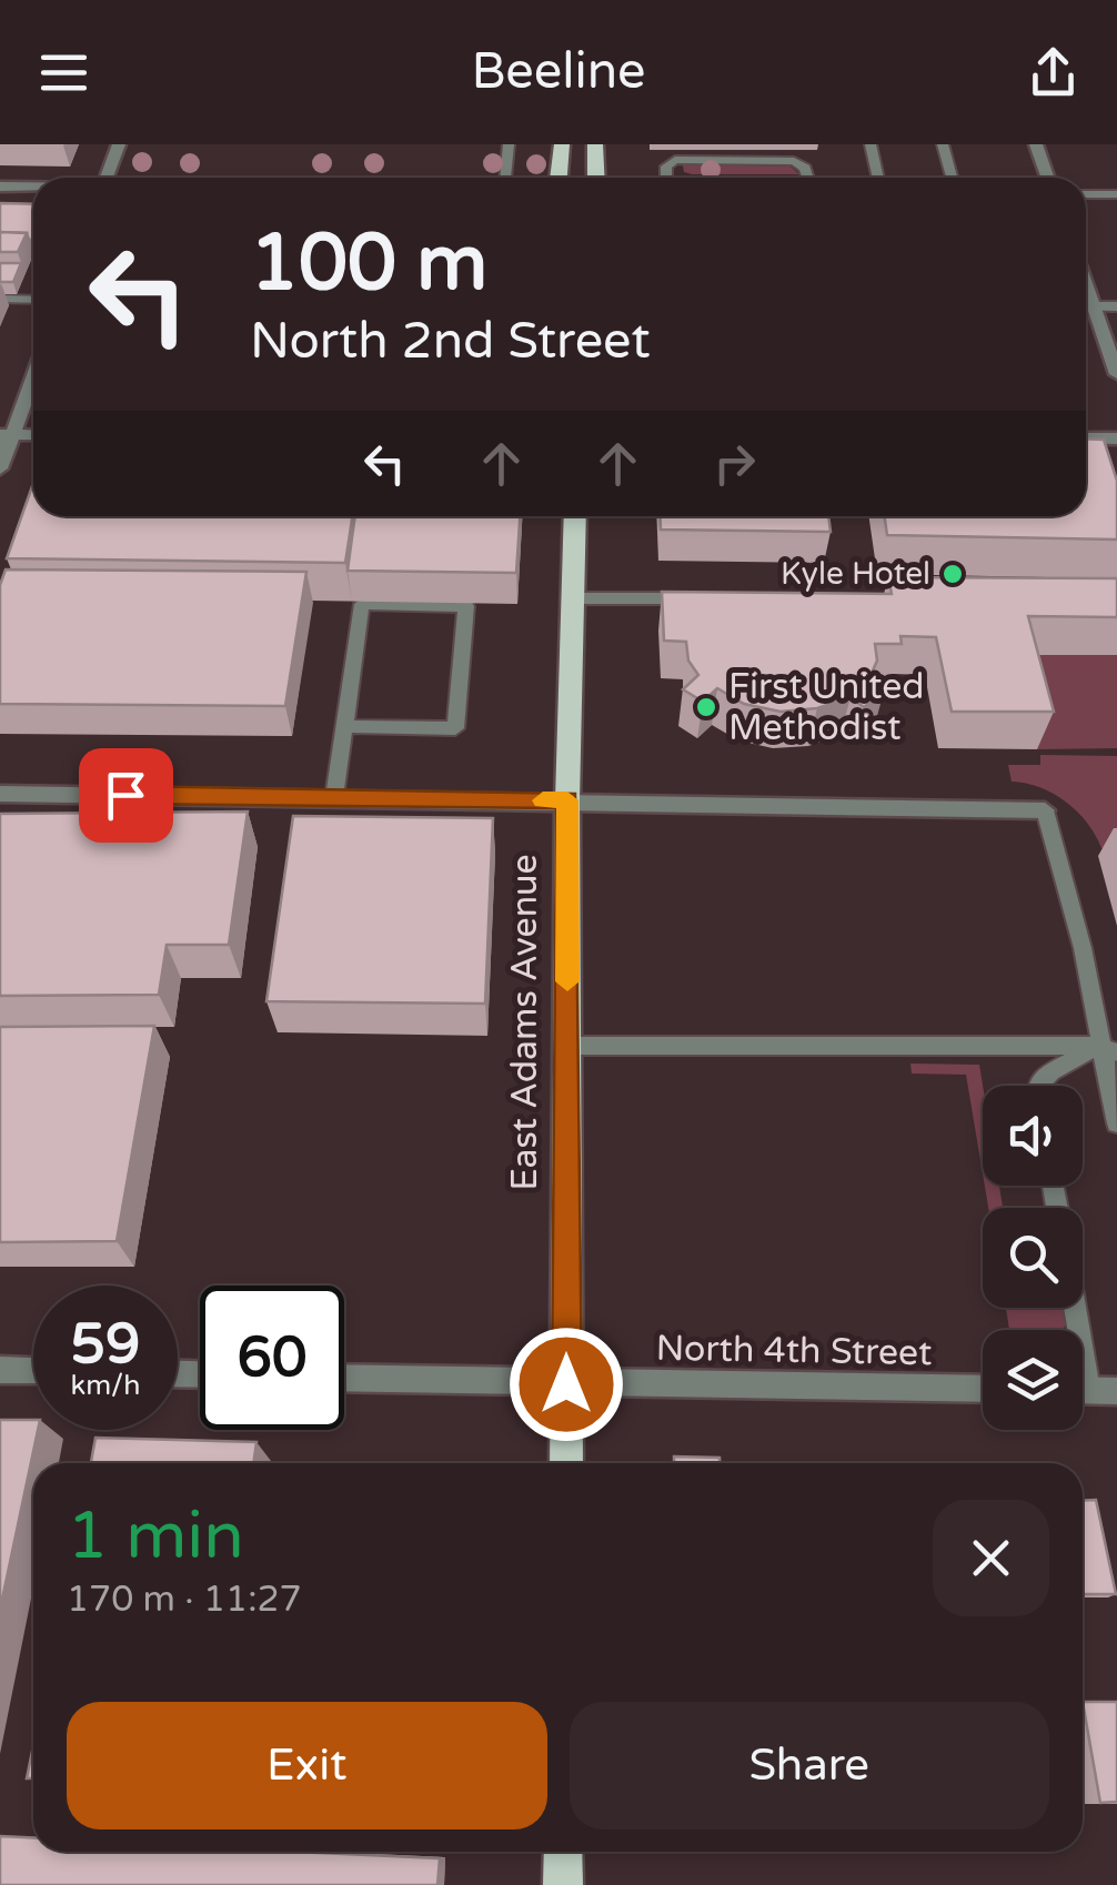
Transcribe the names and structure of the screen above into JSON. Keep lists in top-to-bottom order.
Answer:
{
  "streets": {
    "main road": ["East Adams Avenue"],
    "street": ["North 4th Street"]
  },
  "crossings": [
    ["East Adams Avenue", "North 4th Street"]
  ],
  "places": ["Kyle Hotel", "First United Methodist"],
  "page": {
    "header": "Beeline",
    "turn": ["100 m", "North 2nd Street"],
    "speed": "59 km/h",
    "limit": "60",
    "heading": ["1 min", "170 m · 11:27"],
    "buttons": ["Exit", "Share"]
  }
}
